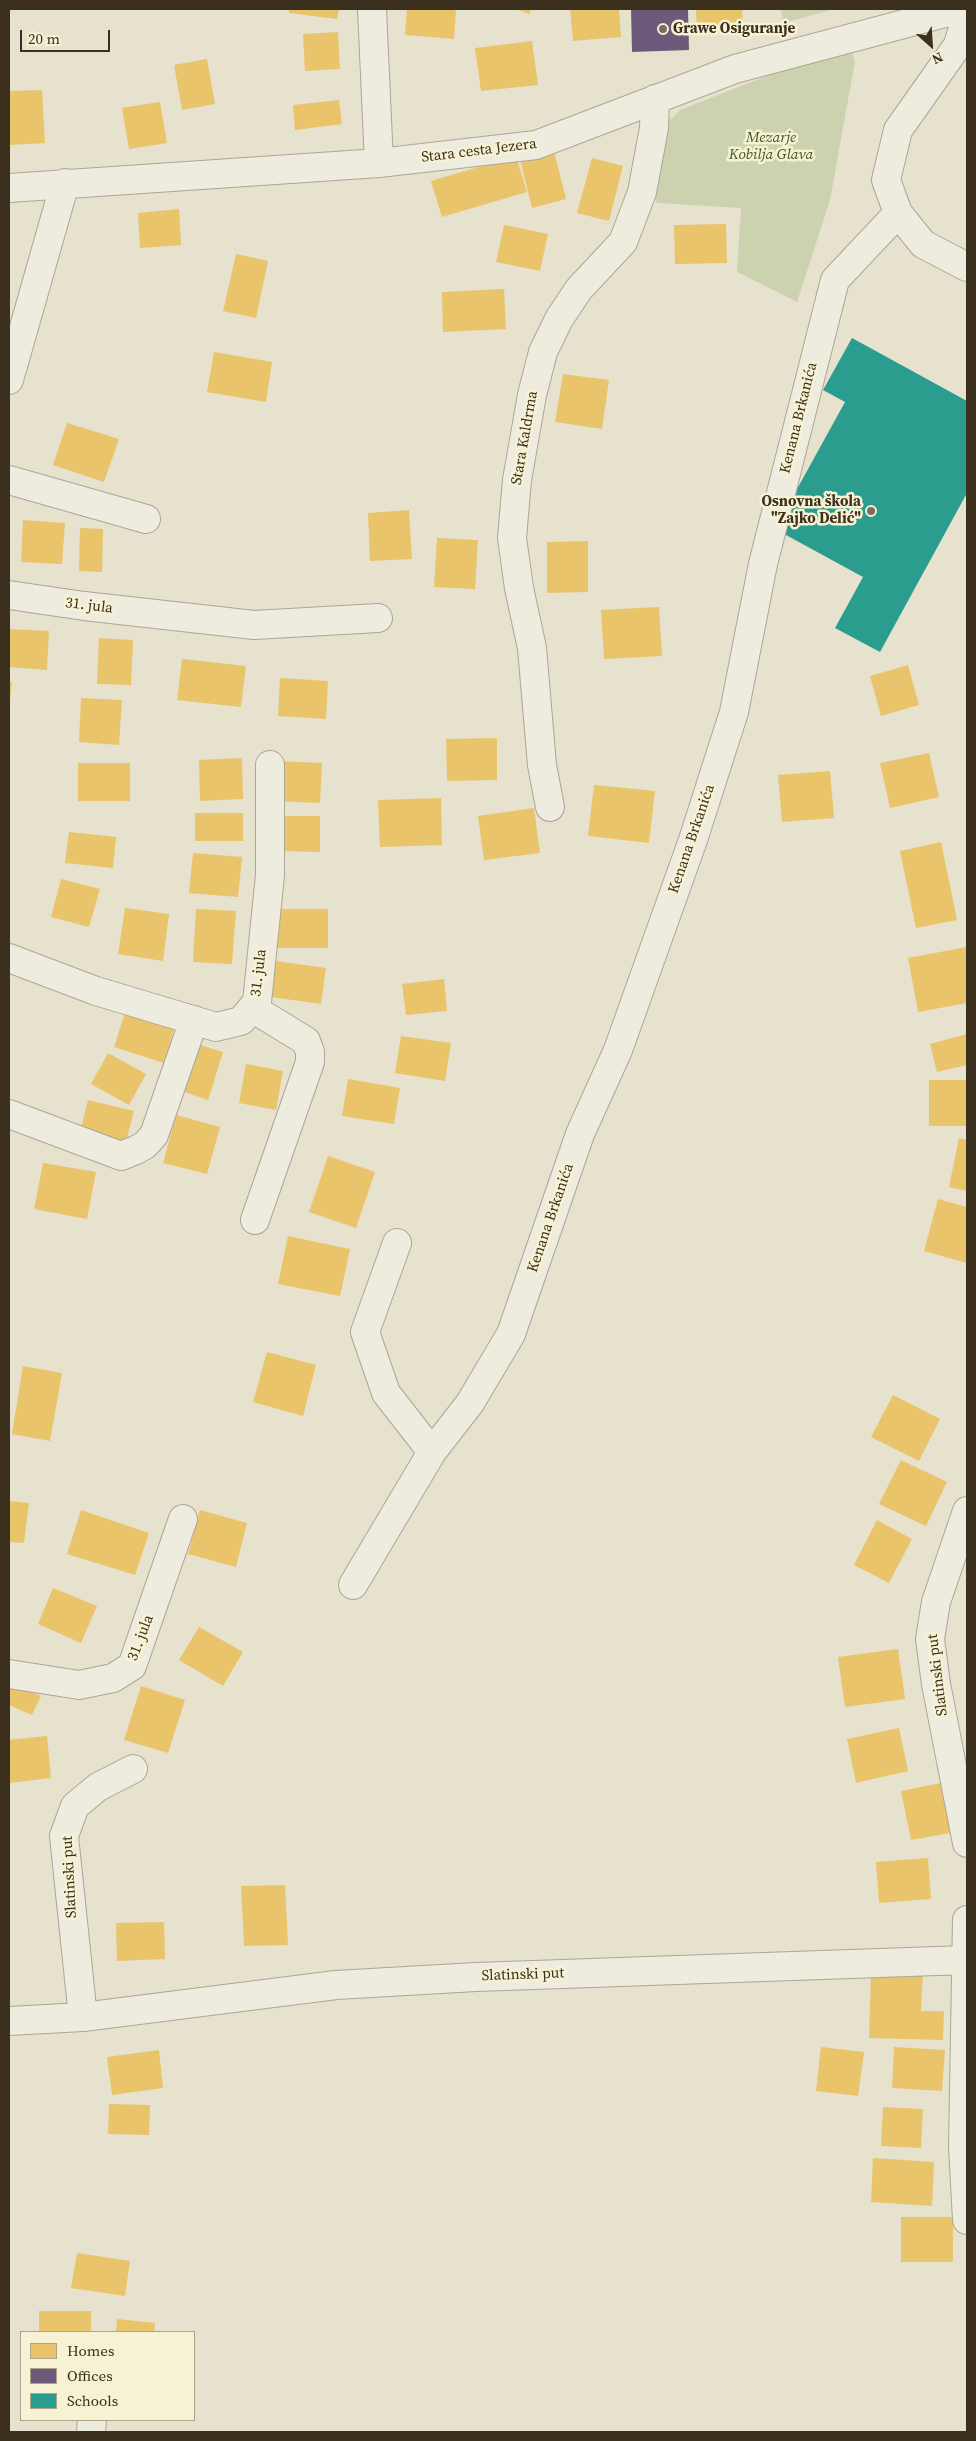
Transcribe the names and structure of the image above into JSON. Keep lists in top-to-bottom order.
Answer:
{
  "streets": {
    "street": [
      "Stara cesta Jezera",
      "Kenana Brkanića",
      "Stara Kaldrma",
      "31. jula",
      "Slatinski put"
    ]
  },
  "crossings": [
    ["Stara cesta Jezera", "Stara Kaldrma"]
  ],
  "parks": ["Mezarje Kobilja Glava"],
  "places": ["Grawe Osiguranje", "Osnovna škola \"Zajko Delić\""],
  "legend": ["Homes", "Offices", "Schools"],
  "scale_bar": "20 m",
  "north": "bottom right"
}
